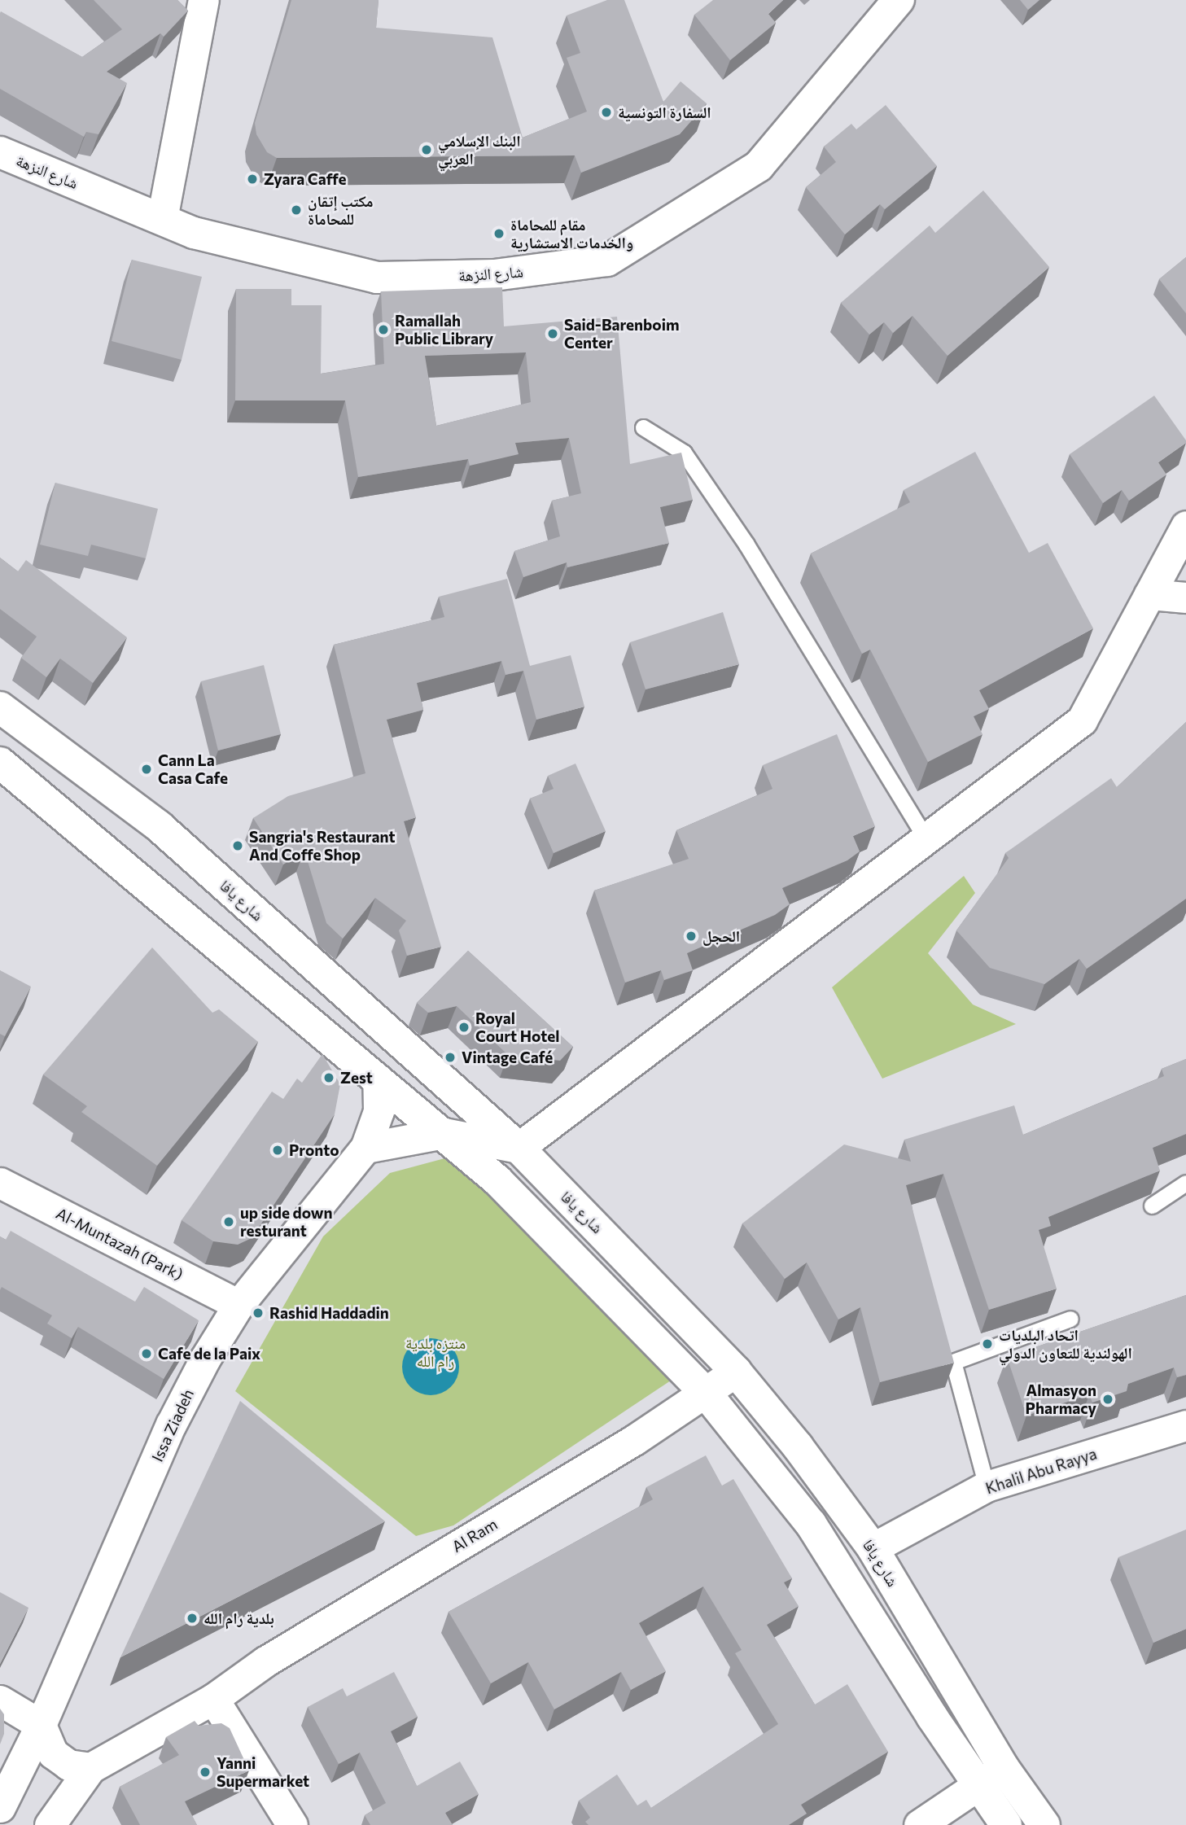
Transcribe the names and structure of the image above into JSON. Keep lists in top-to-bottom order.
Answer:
{
  "streets": {
    "main road": ["شارع النزهة", "شارع يافا"],
    "street": [
      "Al-Muntazah (Park)",
      "Issa Ziadeh",
      "Khalil Abu Rayya",
      "Al Ram"
    ]
  },
  "crossings": [
    ["شارع يافا", "Khalil Abu Rayya"],
    ["شارع يافا", "Al Ram"],
    ["Al-Muntazah (Park)", "Issa Ziadeh"]
  ],
  "parks": ["منتزه بلدية رام الله"],
  "places": [
    "السفارة التونسية",
    "البنك الإسلامي العربي",
    "Zyara Caffe",
    "مكتب إتقان للمحاماة",
    "مقام للمحاماة والخدمات الاستشارية",
    "Ramallah Public Library",
    "Said-Barenboim Center",
    "Cann La Casa Cafe",
    "Sangria's Restaurant And Coffe Shop",
    "الحجل",
    "Royal Court Hotel",
    "Vintage Café",
    "Zest",
    "Pronto",
    "up side down resturant",
    "Rashid Haddadin",
    "اتحاد البلديات الهولندية للتعاون الدولي",
    "Cafe de la Paix",
    "Almasyon Pharmacy",
    "بلدية رام الله",
    "Yanni Supermarket"
  ]
}
